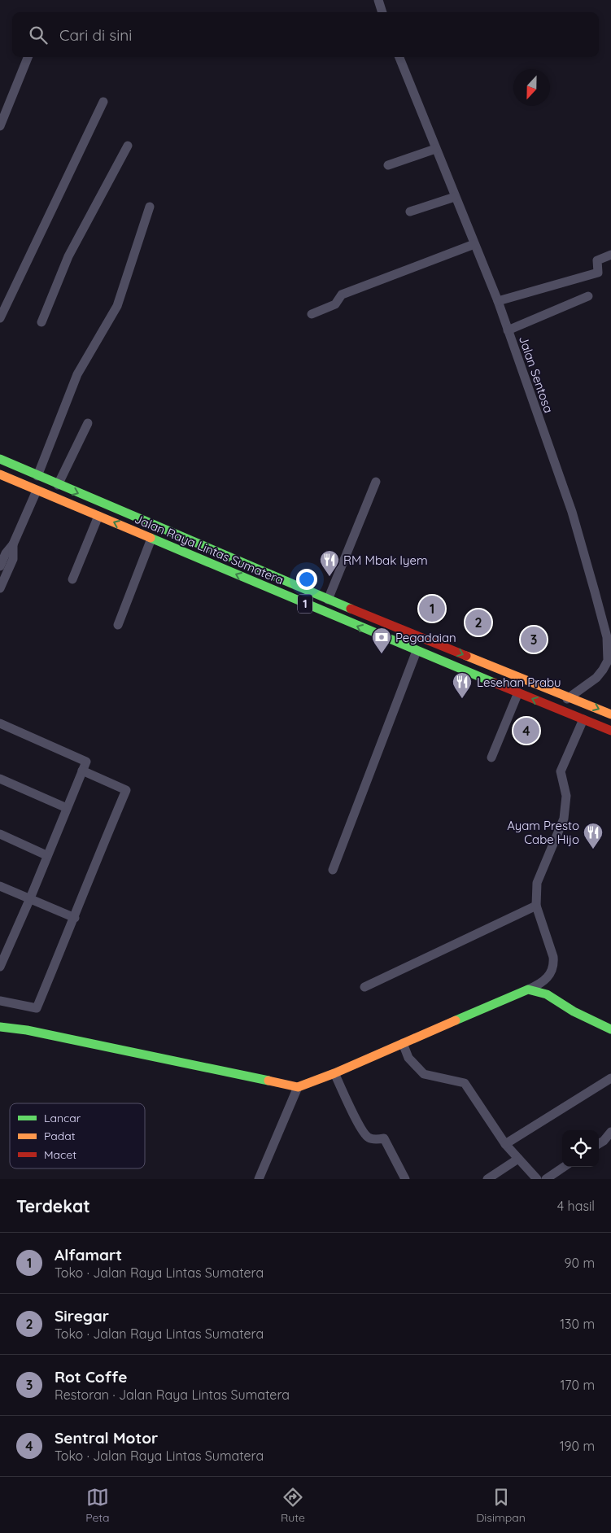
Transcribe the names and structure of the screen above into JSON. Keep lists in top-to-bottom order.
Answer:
{
  "streets": {
    "main road": ["Jalan Raya Lintas Sumatera", "1"],
    "street": ["Jalan Sentosa"]
  },
  "crossings": [
    ["Jalan Sentosa", "Jalan Raya Lintas Sumatera"]
  ],
  "places": {
    "restaurant": ["RM Mbak Iyem", "Lesehan Prabu", "Ayam Presto Cabe Hijo"],
    "bank": ["Pegadaian"]
  },
  "legend": ["Lancar", "Padat", "Macet"],
  "north": "bottom",
  "page": {
    "search": "Cari di sini",
    "pins": [
      "1",
      "2",
      "3",
      "4"
    ],
    "heading": ["Terdekat", "4 hasil"],
    "list": [
      {
        "mark": "1",
        "name": "Alfamart",
        "note": "Toko · Jalan Raya Lintas Sumatera",
        "value": "90 m"
      },
      {
        "mark": "2",
        "name": "Siregar",
        "note": "Toko · Jalan Raya Lintas Sumatera",
        "value": "130 m"
      },
      {
        "mark": "3",
        "name": "Rot Coffe",
        "note": "Restoran · Jalan Raya Lintas Sumatera",
        "value": "170 m"
      },
      {
        "mark": "4",
        "name": "Sentral Motor",
        "note": "Toko · Jalan Raya Lintas Sumatera",
        "value": "190 m"
      }
    ],
    "nav": ["Peta", "Rute", "Disimpan"]
  }
}
